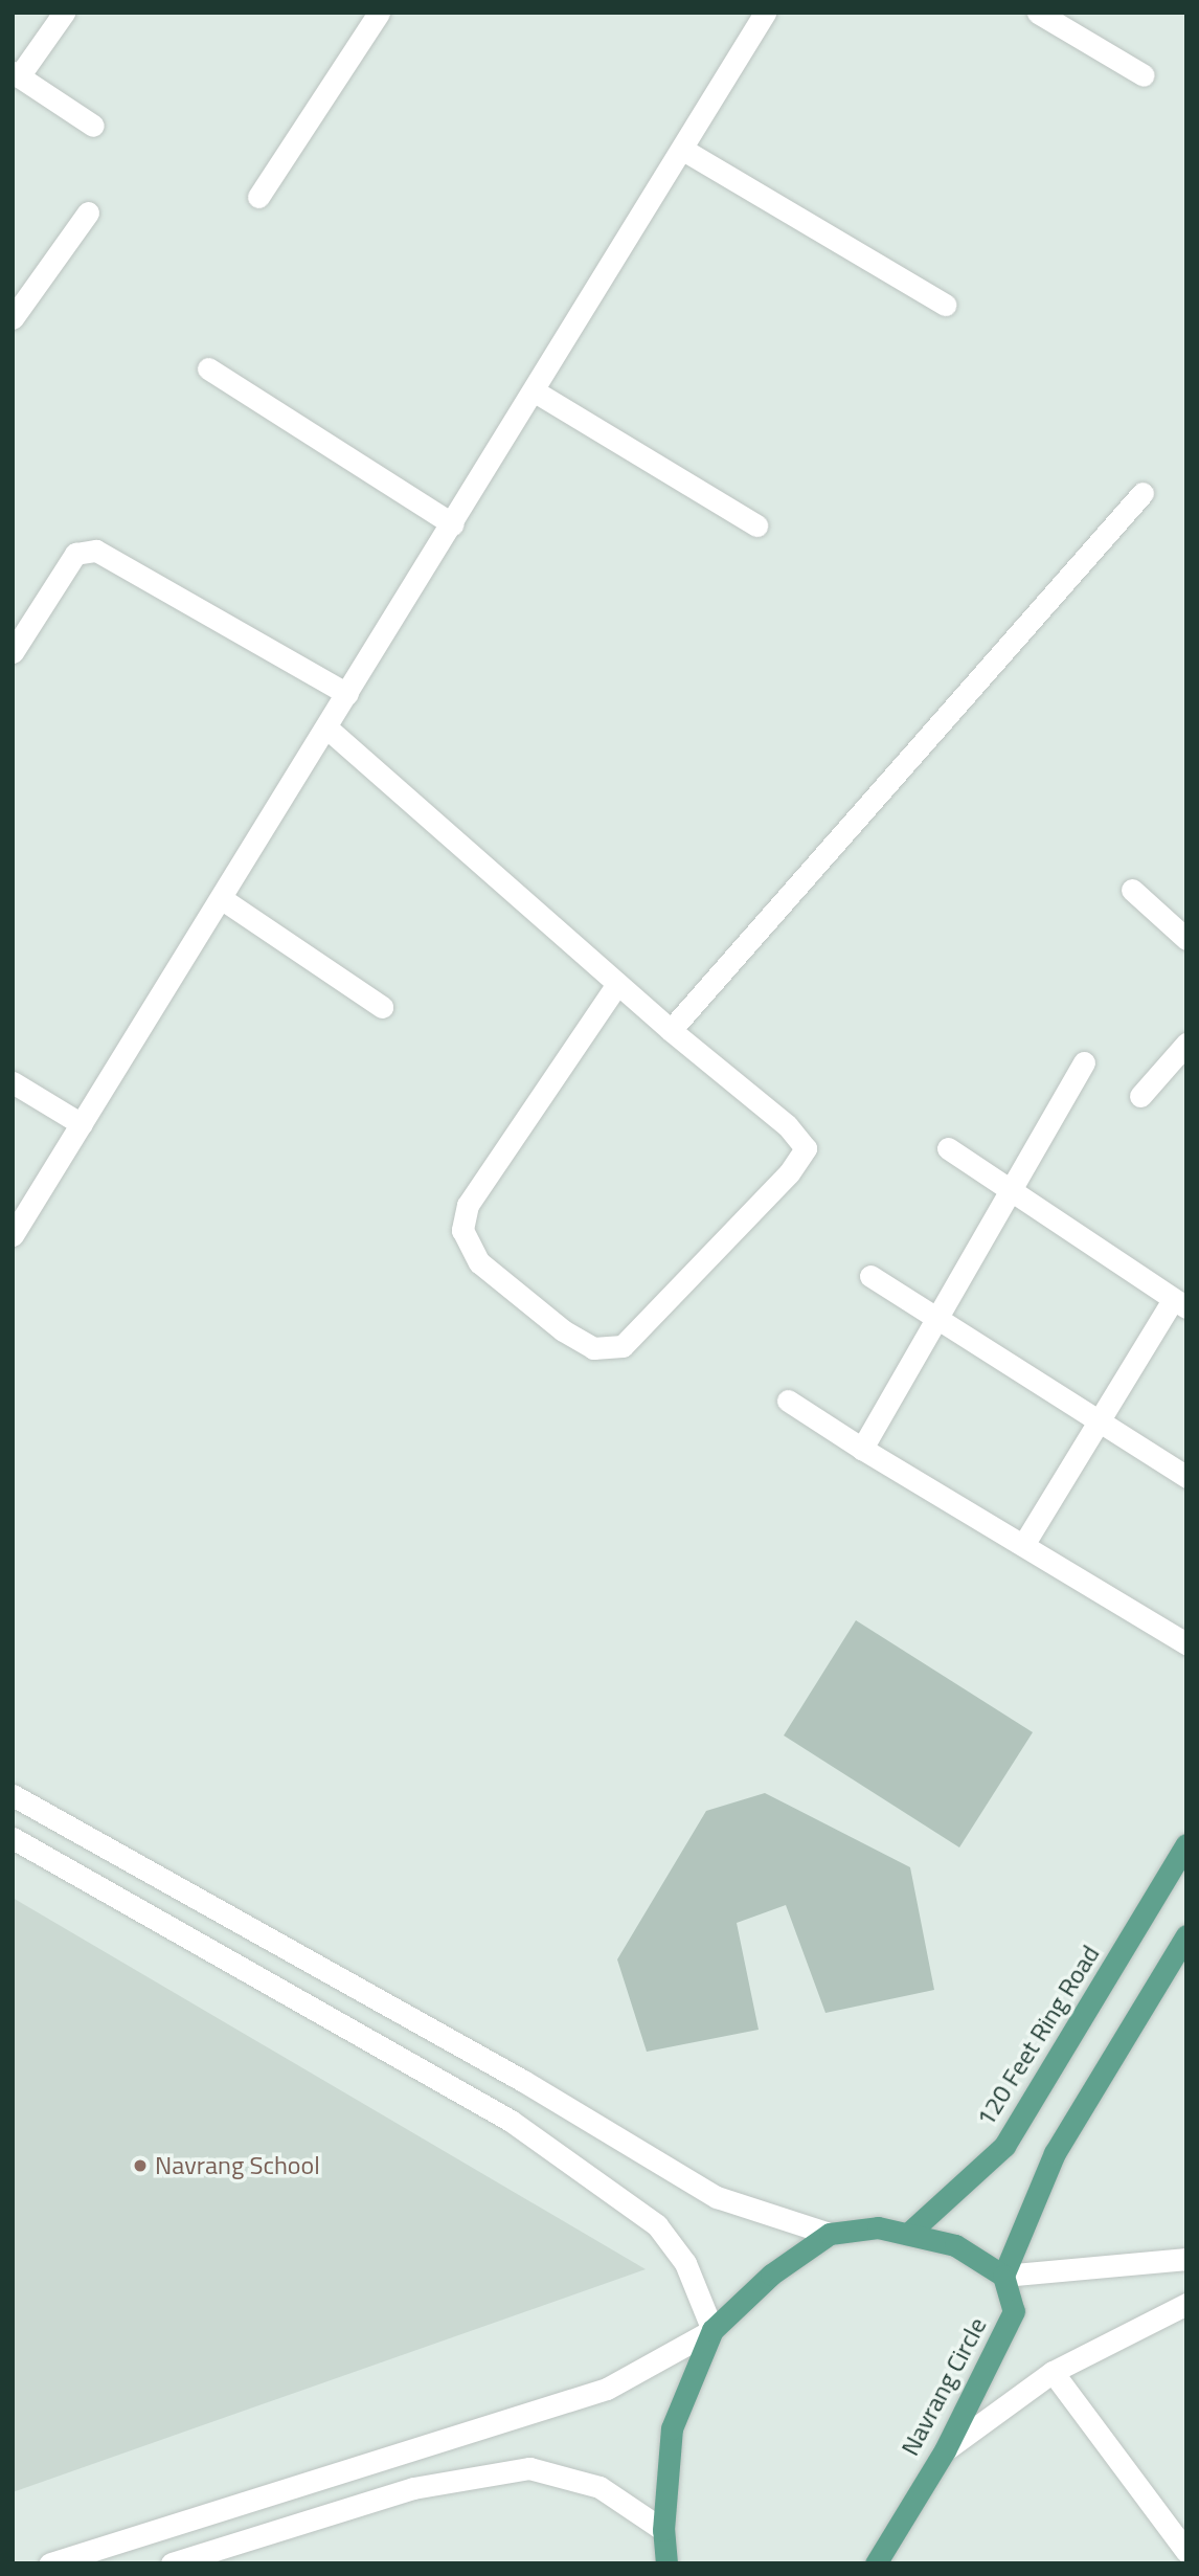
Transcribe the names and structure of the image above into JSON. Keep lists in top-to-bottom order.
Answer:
{
  "streets": {
    "main road": ["120 Feet Ring Road", "Navrang Circle"]
  },
  "places": ["Navrang School"]
}
